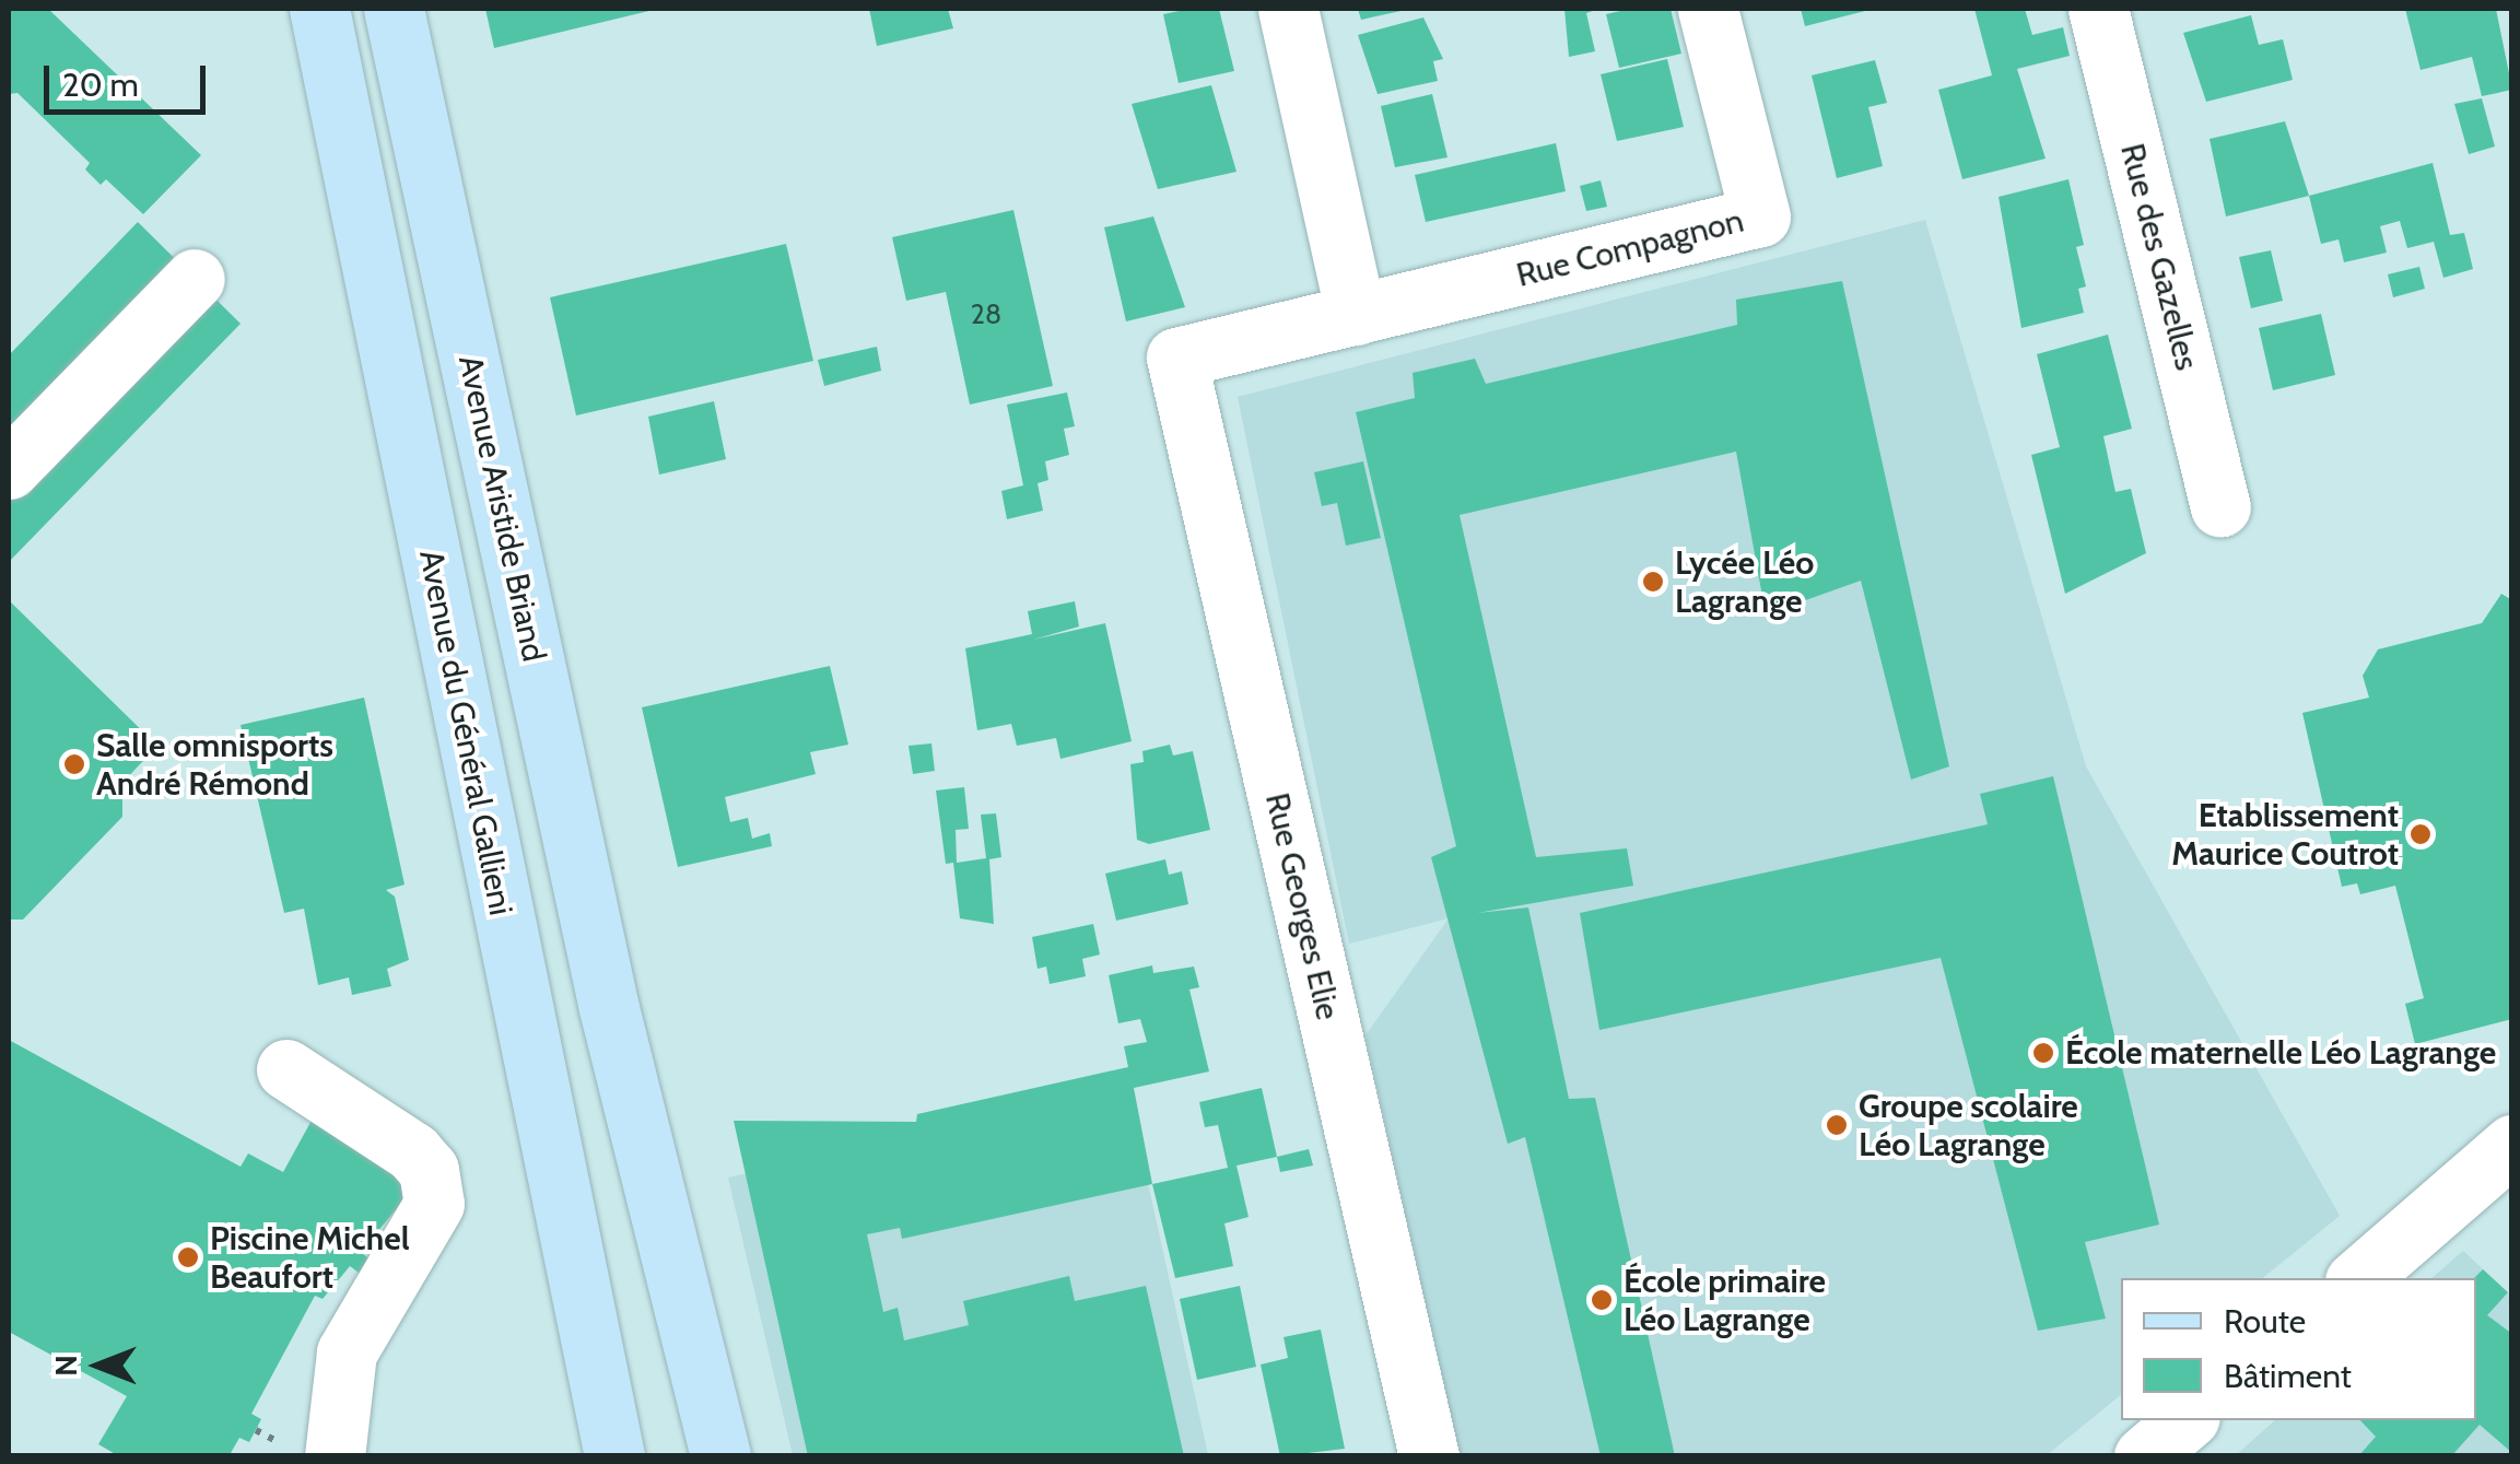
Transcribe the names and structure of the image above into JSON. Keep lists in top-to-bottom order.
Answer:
{
  "streets": {
    "main road": ["Avenue Aristide Briand", "Avenue du Général Gallieni"],
    "street": ["Rue Compagnon", "Rue des Gazelles", "Rue Georges Elie"]
  },
  "crossings": [
    ["Rue Compagnon", "Rue Georges Elie"]
  ],
  "places": [
    "Lycée Léo Lagrange",
    "Salle omnisports André Rémond",
    "Etablissement Maurice Coutrot",
    "École maternelle Léo Lagrange",
    "Groupe scolaire Léo Lagrange",
    "Piscine Michel Beaufort",
    "École primaire Léo Lagrange"
  ],
  "house_numbers": ["28"],
  "legend": ["Route", "Bâtiment"],
  "scale_bar": "20 m",
  "north": "left"
}
